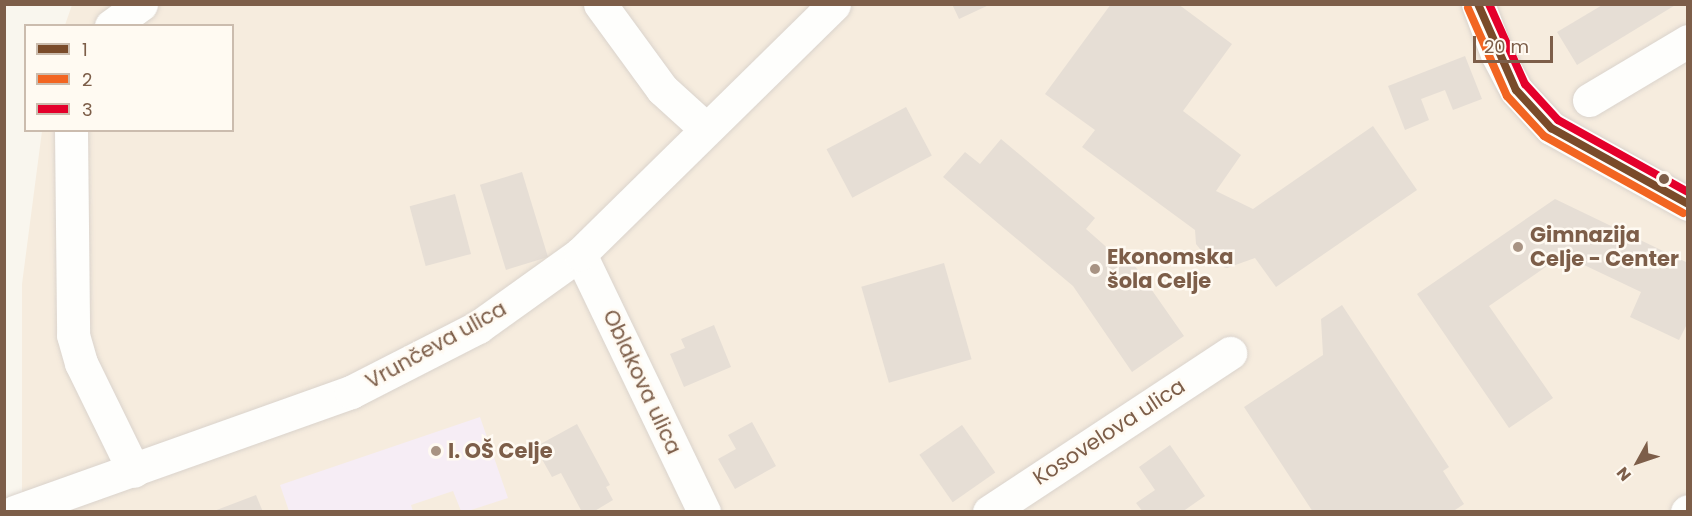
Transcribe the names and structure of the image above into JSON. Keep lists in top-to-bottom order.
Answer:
{
  "streets": {
    "street": ["Vrunčeva ulica", "Oblakova ulica", "Kosovelova ulica"]
  },
  "crossings": [
    ["Vrunčeva ulica", "Oblakova ulica"]
  ],
  "places": ["Gimnazija Celje - Center", "Ekonomska šola Celje", "I. OŠ Celje"],
  "lines": ["transit line 1", "transit line 3", "transit line 2"],
  "legend": ["1", "2", "3"],
  "scale_bar": "20 m",
  "north": "bottom left"
}
